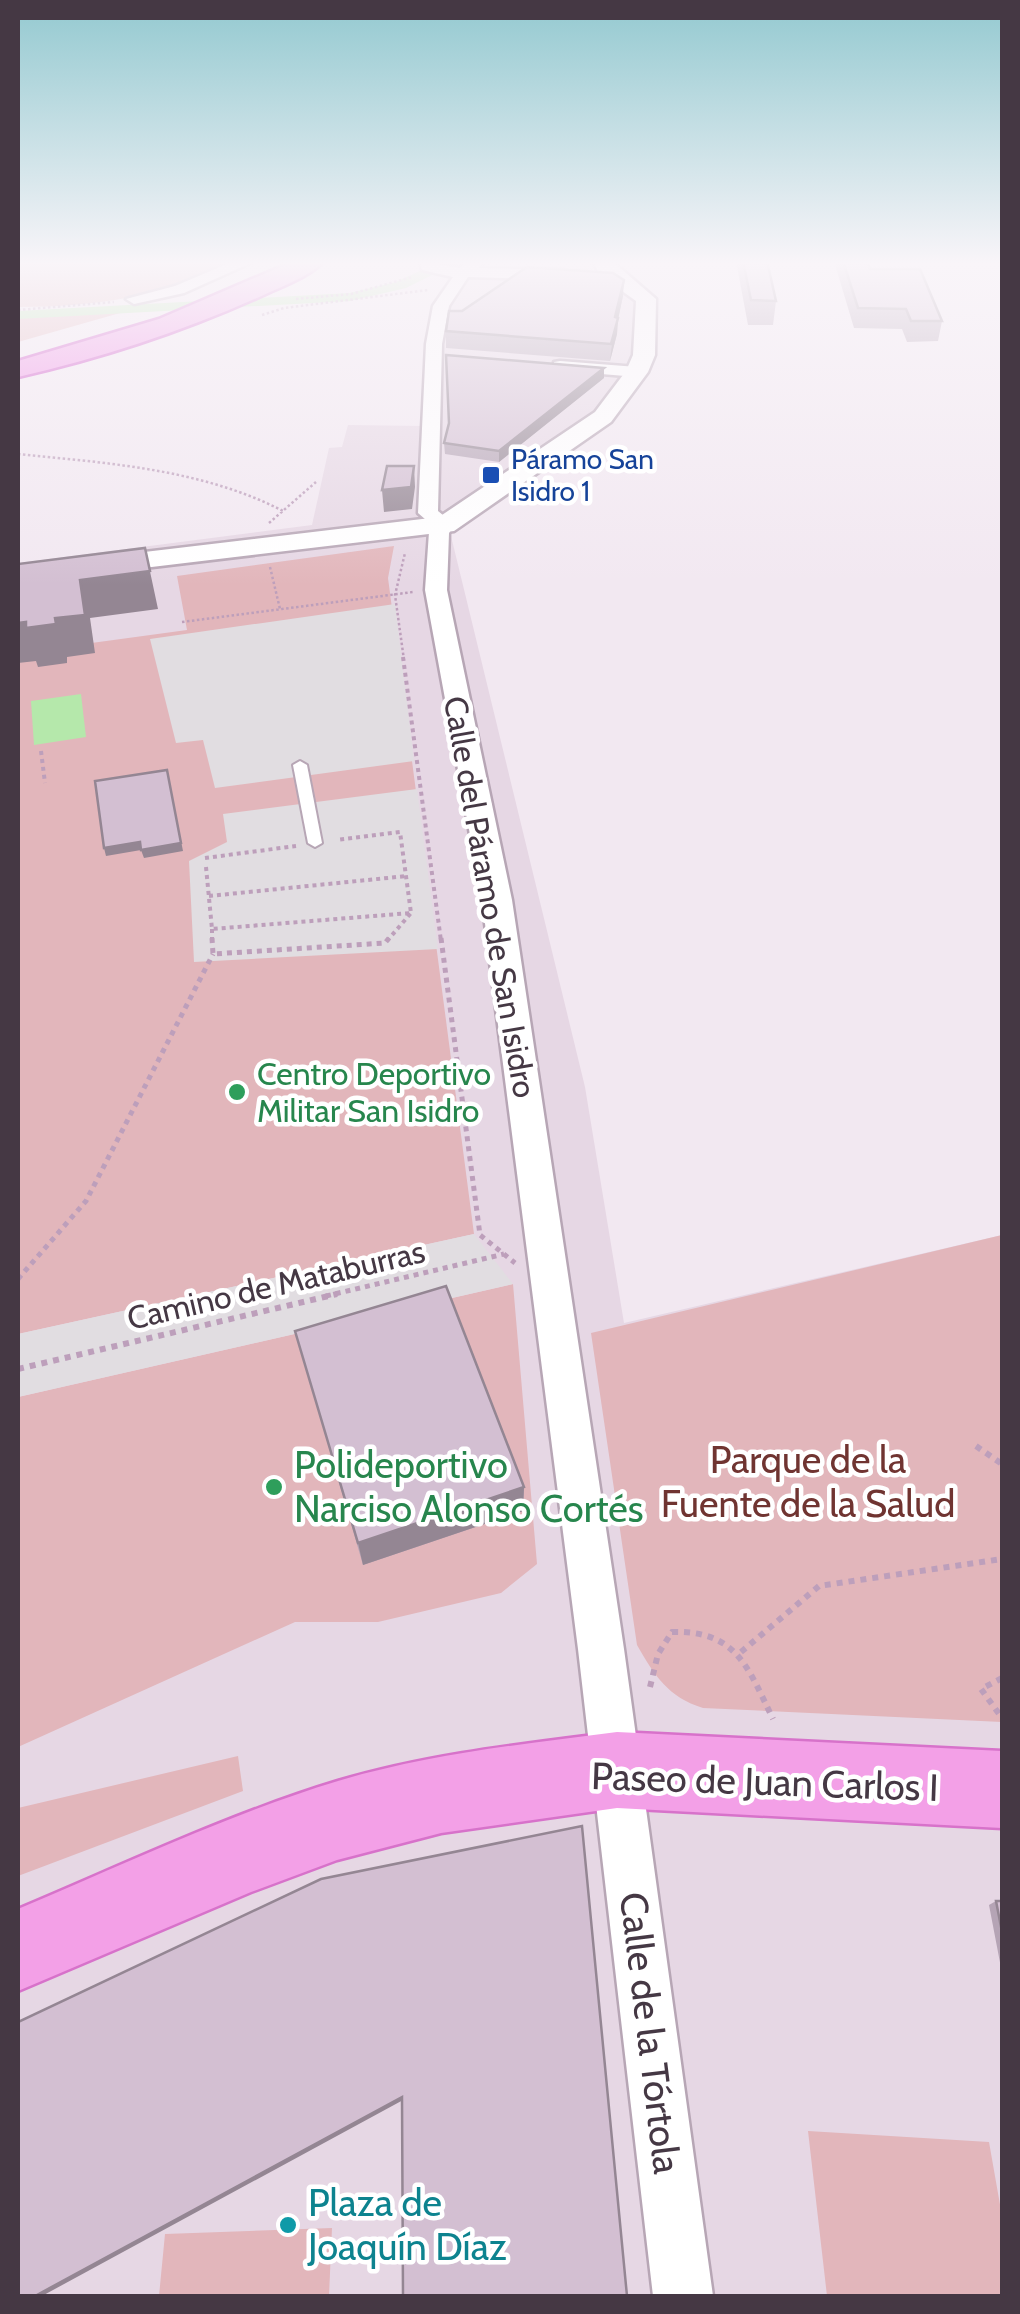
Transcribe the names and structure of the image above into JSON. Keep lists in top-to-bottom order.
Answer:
{
  "streets": {
    "main road": ["Paseo de Juan Carlos I"],
    "street": ["Calle del Páramo de San Isidro", "Calle de la Tórtola"],
    "path": ["Camino de Mataburras"]
  },
  "crossings": [
    ["Calle del Páramo de San Isidro", "Camino de Mataburras"],
    ["Calle del Páramo de San Isidro", "Paseo de Juan Carlos I"],
    ["Calle del Páramo de San Isidro", "Calle de la Tórtola"],
    ["Paseo de Juan Carlos I", "Calle de la Tórtola"]
  ],
  "parks": ["Parque de la Fuente de la Salud"],
  "places": {
    "transit": ["Páramo San Isidro 1"],
    "other": ["Centro Deportivo Militar San Isidro", "Polideportivo Narciso Alonso Cortés", "Plaza de Joaquín Díaz"]
  }
}
